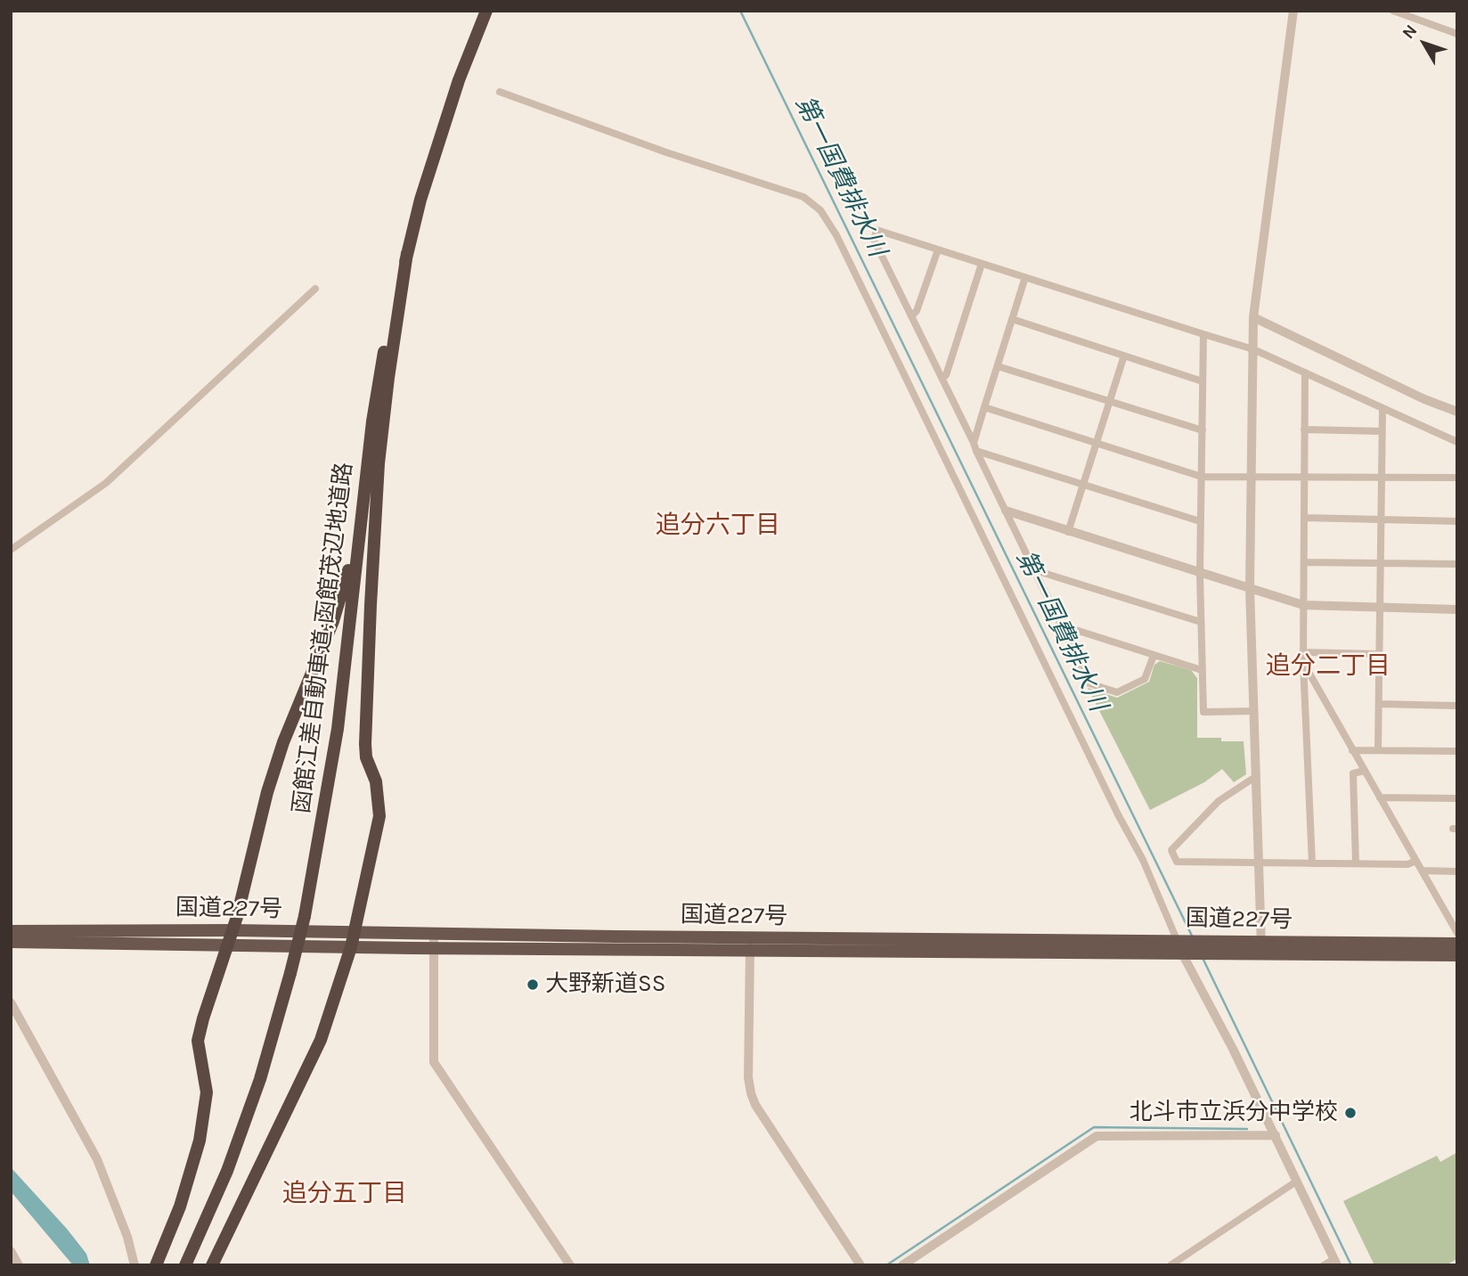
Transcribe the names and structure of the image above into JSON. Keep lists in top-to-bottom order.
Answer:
{
  "streets": {
    "highway": ["函館江差自動車道;函館茂辺地道路", "国道227号"]
  },
  "districts": ["追分六丁目", "追分二丁目", "追分五丁目"],
  "water": ["第一国費排水川"],
  "places": ["大野新道SS", "北斗市立浜分中学校"],
  "north": "top left"
}
